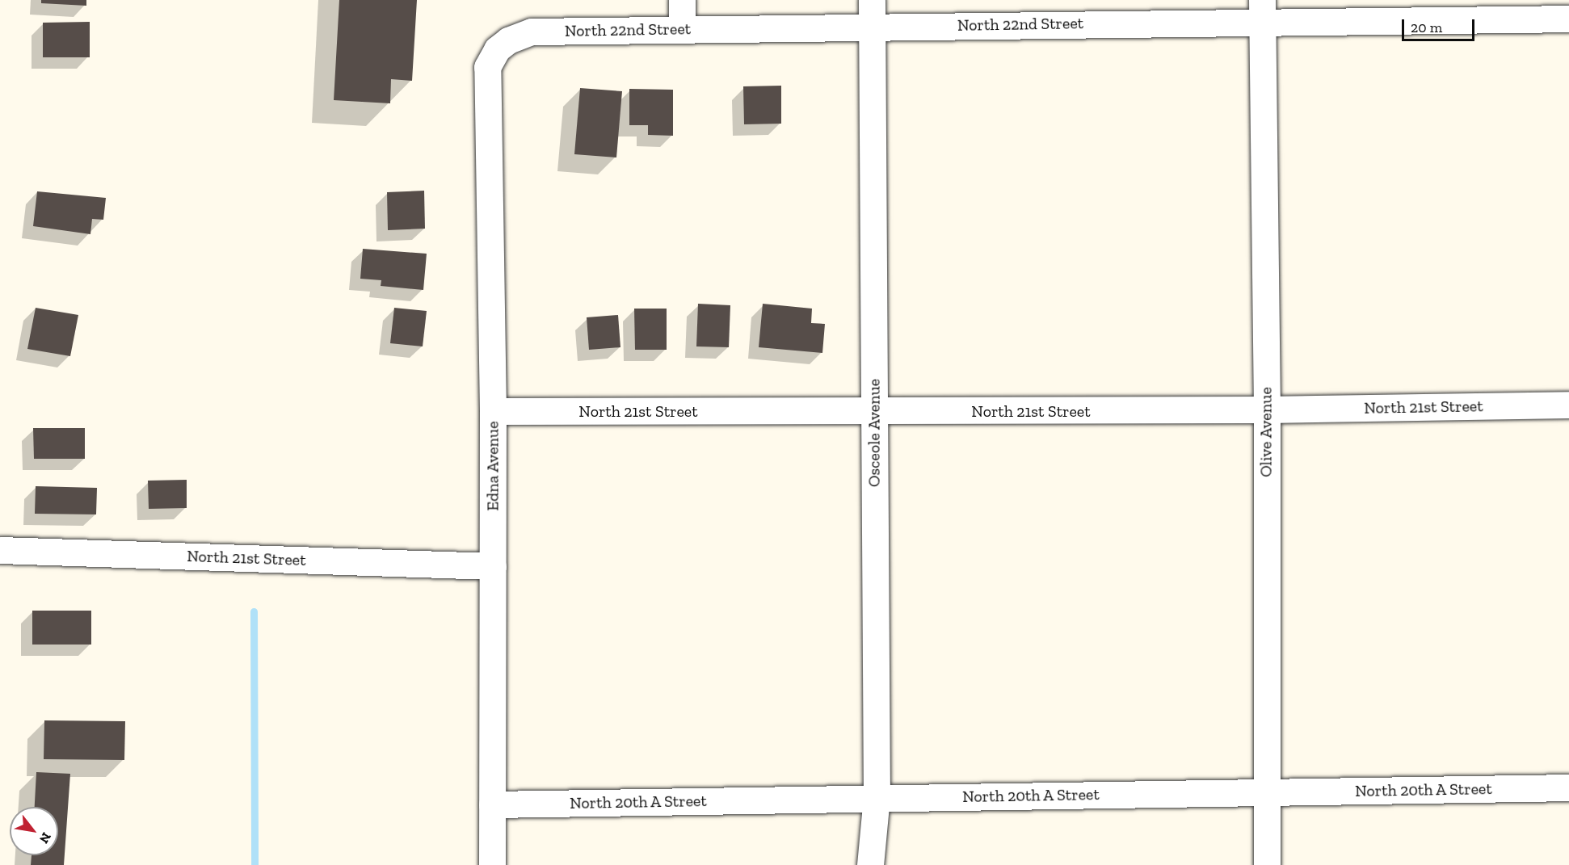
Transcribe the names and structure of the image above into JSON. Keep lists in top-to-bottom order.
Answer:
{
  "streets": {
    "street": [
      "North 22nd Street",
      "North 21st Street",
      "Olive Avenue",
      "Osceole Avenue",
      "Edna Avenue",
      "North 20th A Street"
    ]
  },
  "crossings": [
    ["North 22nd Street", "Olive Avenue"],
    ["North 22nd Street", "Osceole Avenue"],
    ["North 22nd Street", "Edna Avenue"],
    ["North 21st Street", "Olive Avenue"],
    ["North 21st Street", "Osceole Avenue"],
    ["North 21st Street", "Edna Avenue"],
    ["Olive Avenue", "North 20th A Street"],
    ["Osceole Avenue", "North 20th A Street"],
    ["Edna Avenue", "North 20th A Street"]
  ],
  "scale_bar": "20 m",
  "north": "bottom right"
}
